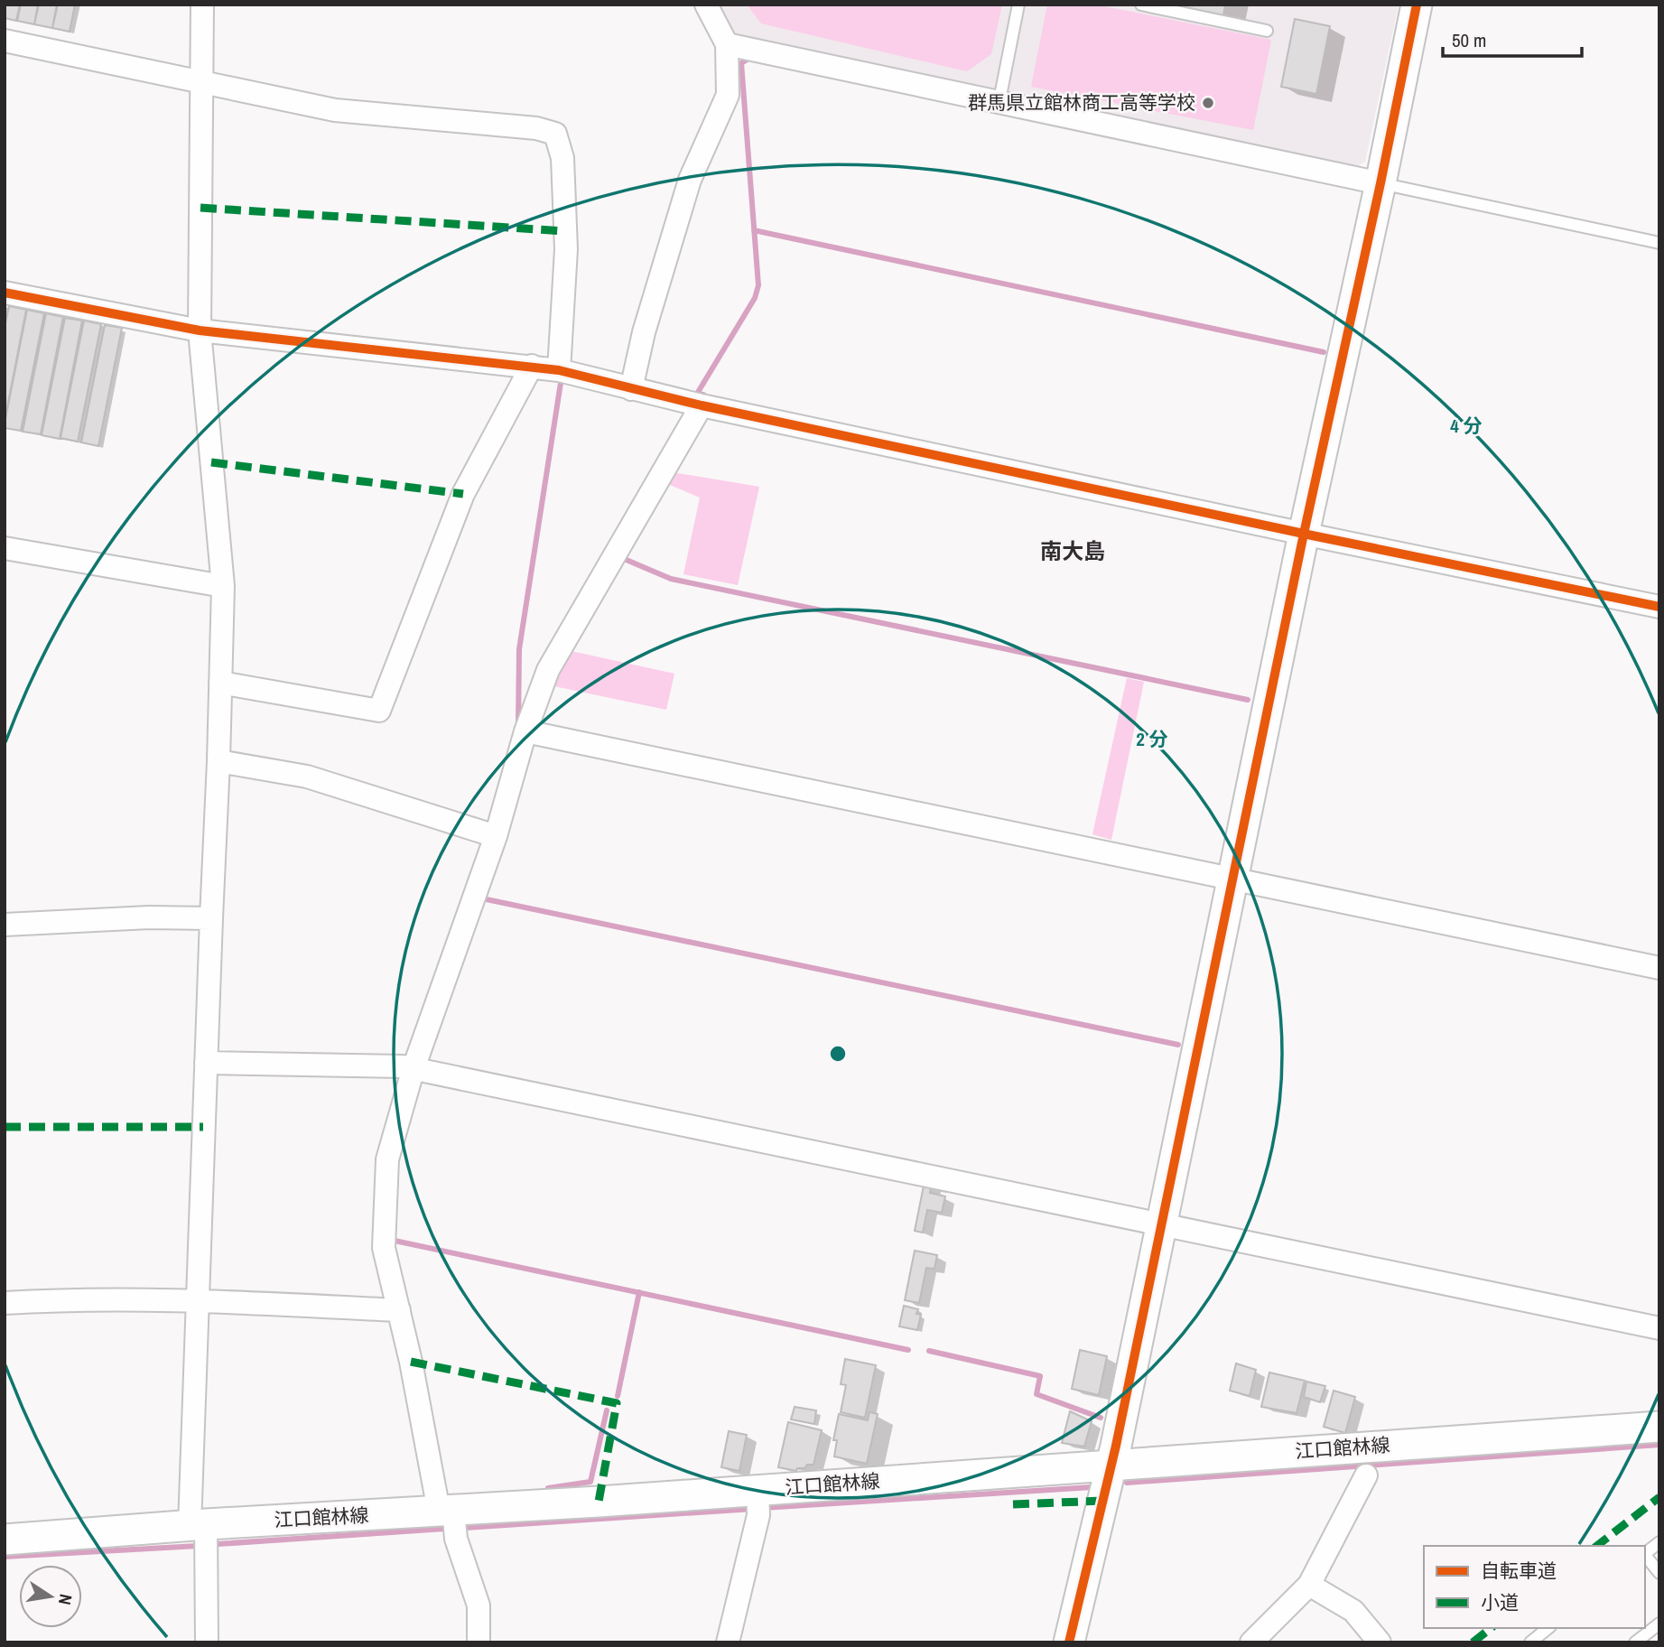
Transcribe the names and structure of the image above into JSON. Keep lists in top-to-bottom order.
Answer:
{
  "streets": {
    "street": ["江口館林線"]
  },
  "districts": ["南大島"],
  "places": ["群馬県立館林商工高等学校"],
  "legend": ["自転車道", "小道"],
  "scale_bar": "50 m",
  "north": "right",
  "rings": ["4 分", "2 分"]
}
